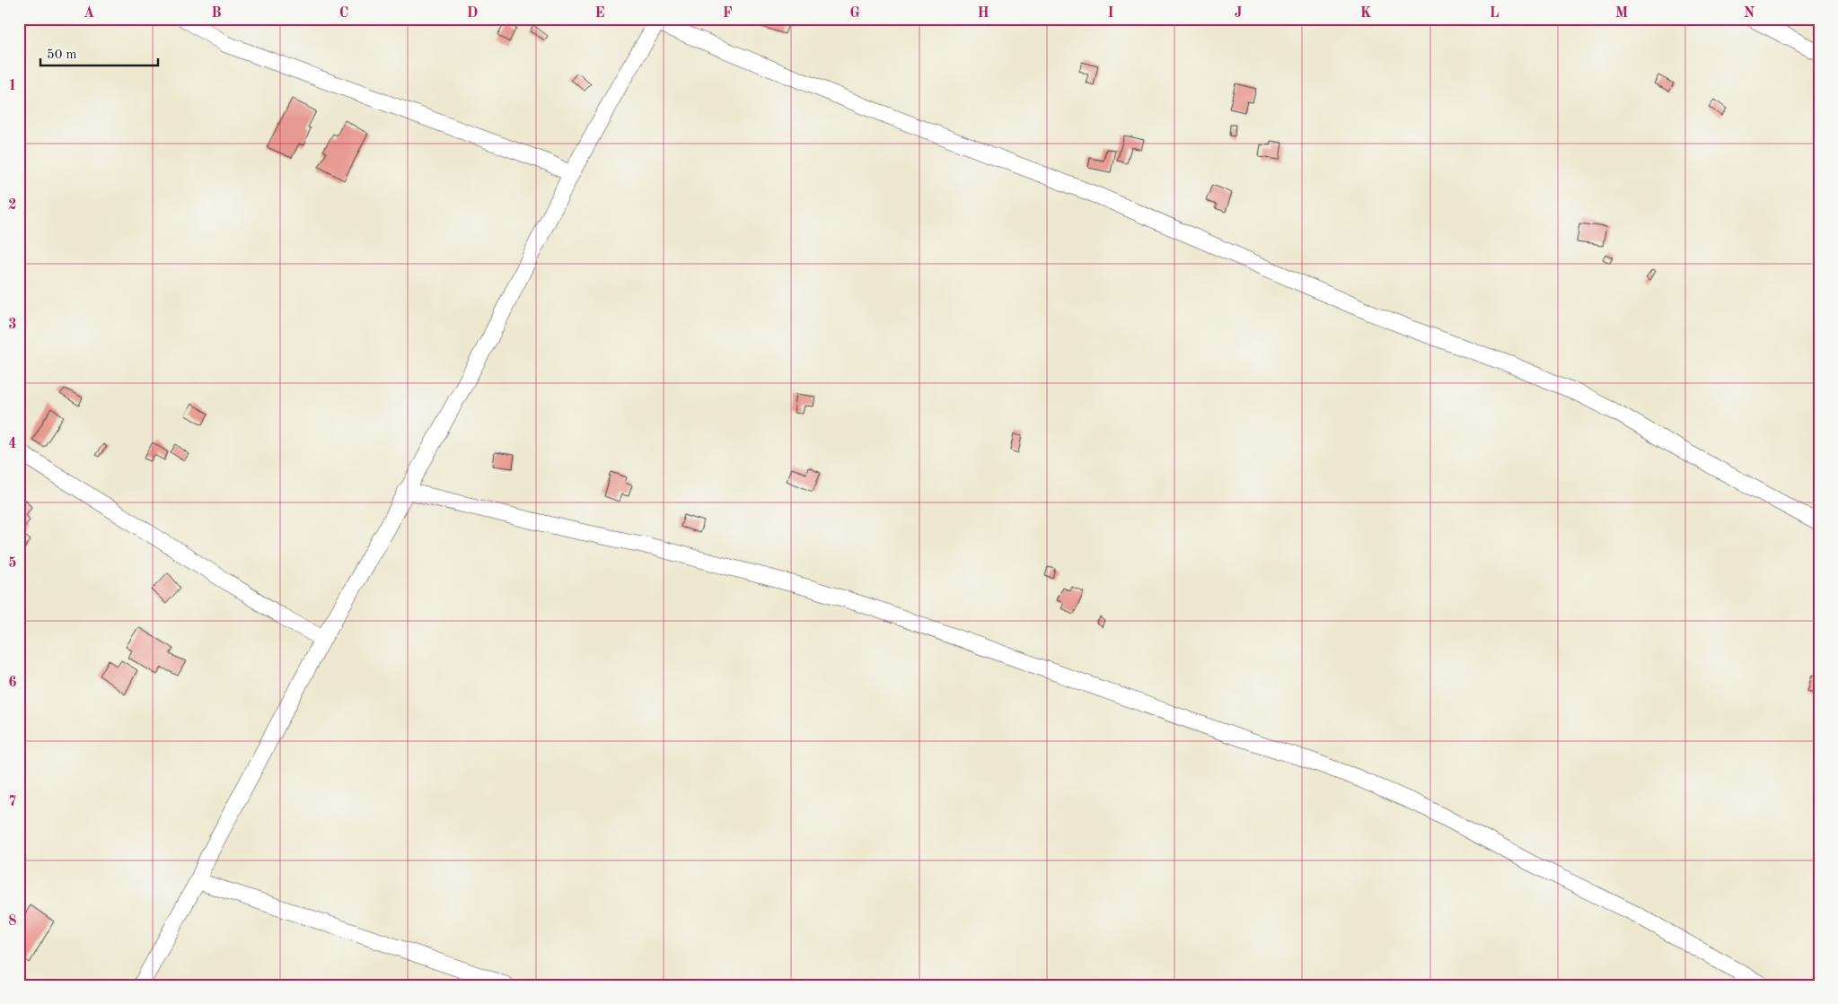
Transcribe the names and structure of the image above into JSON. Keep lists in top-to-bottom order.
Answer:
{
  "scale_bar": "50 m",
  "grid": {
    "columns": [
      "A",
      "B",
      "C",
      "D",
      "E",
      "F",
      "G",
      "H",
      "I",
      "J",
      "K",
      "L",
      "M",
      "N"
    ],
    "rows": [
      "1",
      "2",
      "3",
      "4",
      "5",
      "6",
      "7",
      "8"
    ]
  }
}
